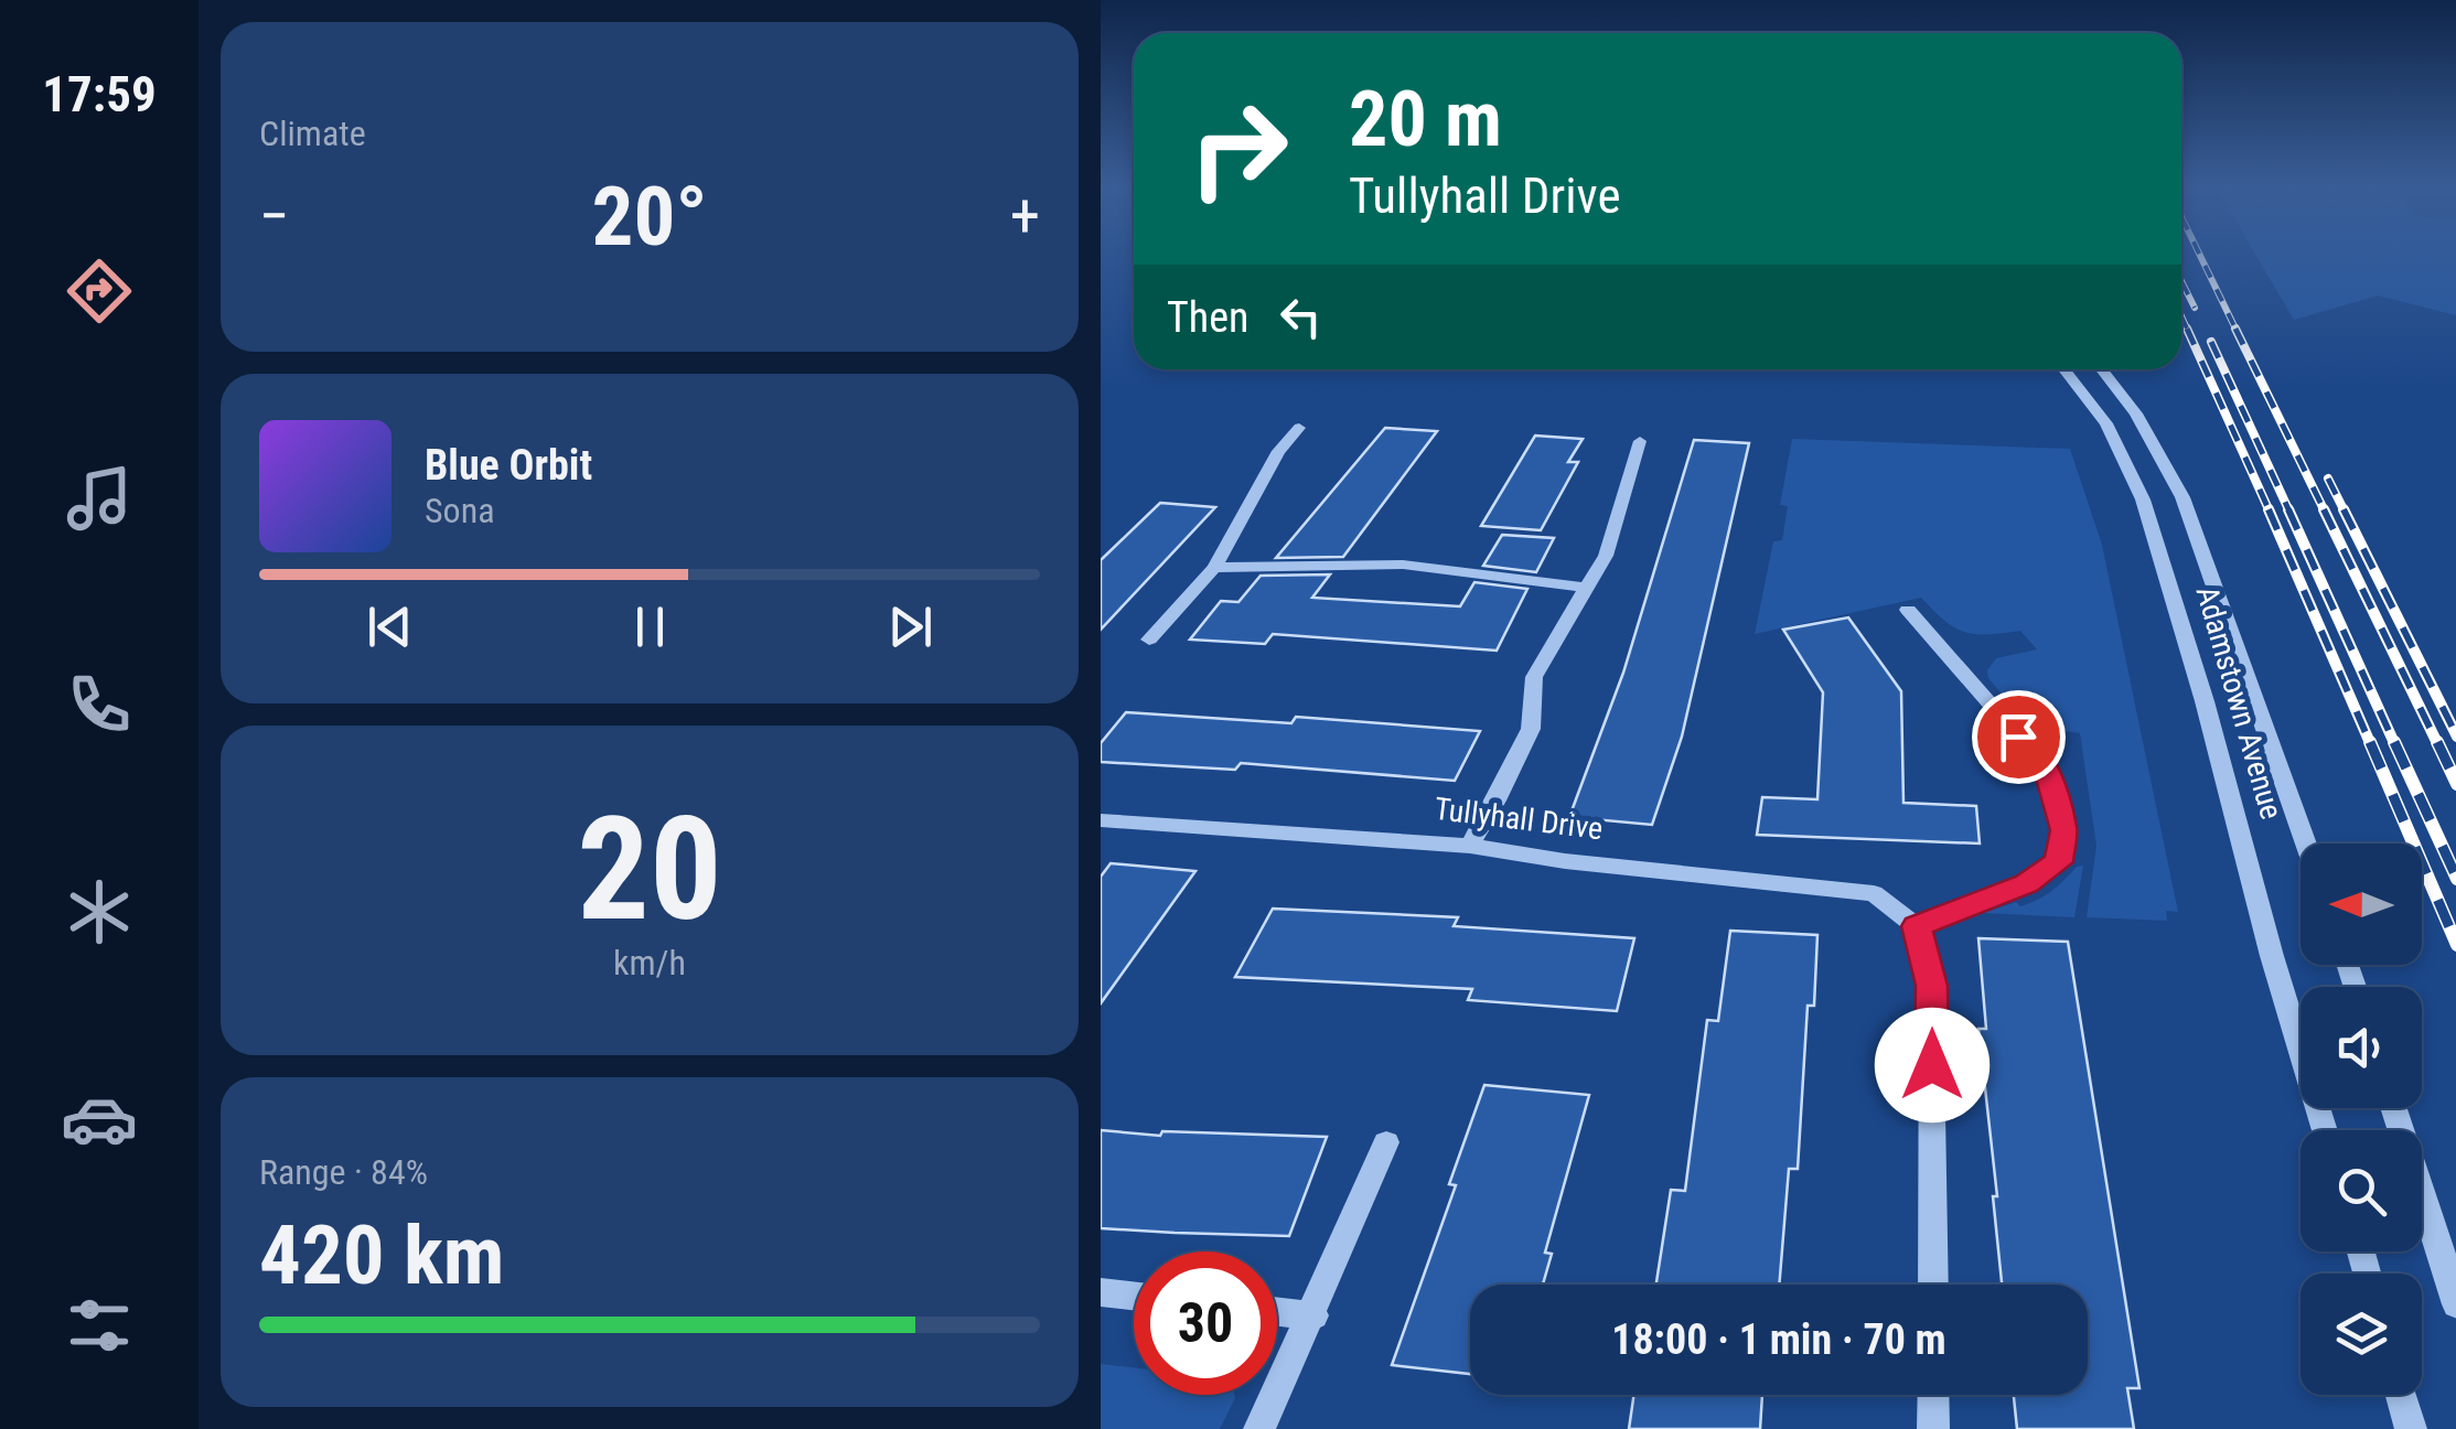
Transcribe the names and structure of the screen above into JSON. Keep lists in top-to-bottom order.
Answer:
{
  "streets": {
    "street": ["Adamstown Avenue", "Tullyhall Drive"]
  },
  "north": "left",
  "page": {
    "tabs": "17:59",
    "tile": [
      "Climate",
      ["20", "km/h"],
      ["Range · 84%", "420 km"]
    ],
    "turn": ["20 m", "Tullyhall Drive"],
    "heat": ["−", "20°", "+"],
    "then": "Then",
    "song": ["Blue Orbit", "Sona"],
    "limit": "30",
    "trip": "18:00 · 1 min · 70 m"
  }
}
